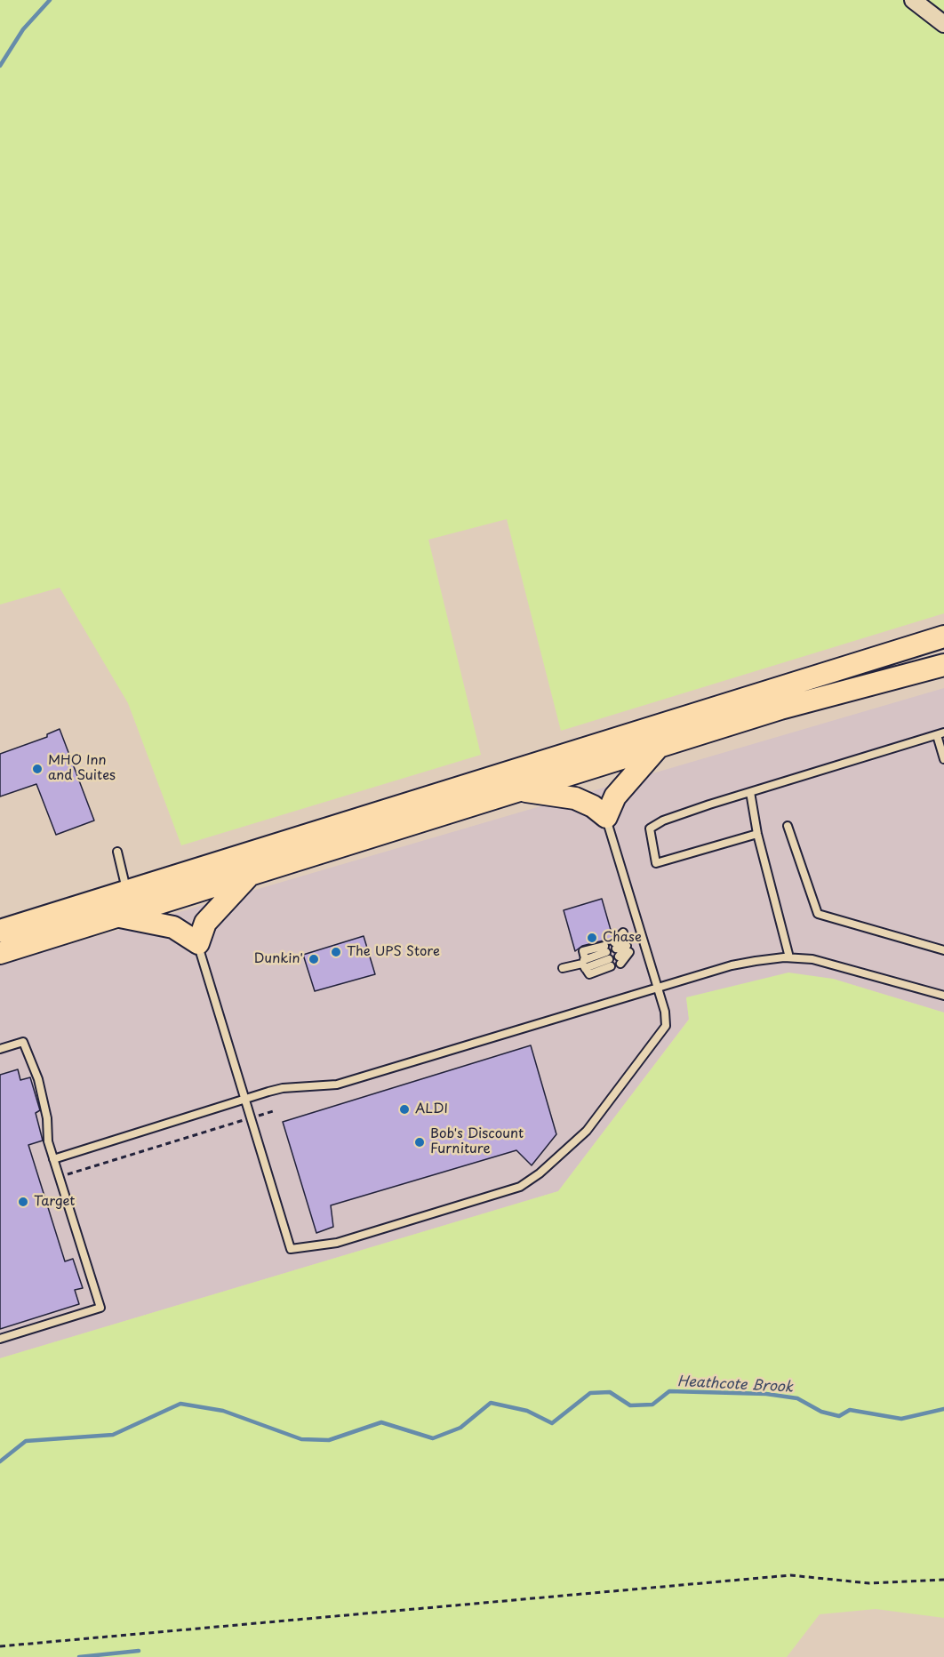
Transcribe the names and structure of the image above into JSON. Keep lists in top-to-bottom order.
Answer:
{
  "water": ["Heathcote Brook"],
  "places": [
    "MHO Inn and Suites",
    "Chase",
    "The UPS Store",
    "Dunkin'",
    "ALDI",
    "Bob's Discount Furniture",
    "Target"
  ]
}
